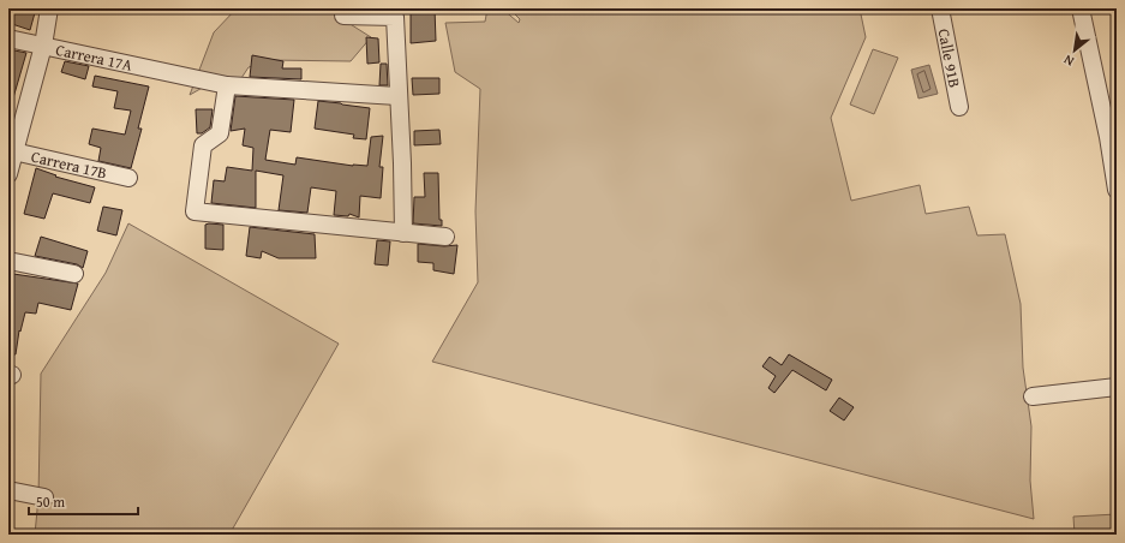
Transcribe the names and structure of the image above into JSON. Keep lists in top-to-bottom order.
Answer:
{
  "streets": {
    "street": ["Carrera 17A", "Calle 91B", "Carrera 17B"]
  },
  "scale_bar": "50 m",
  "north": "bottom left"
}
